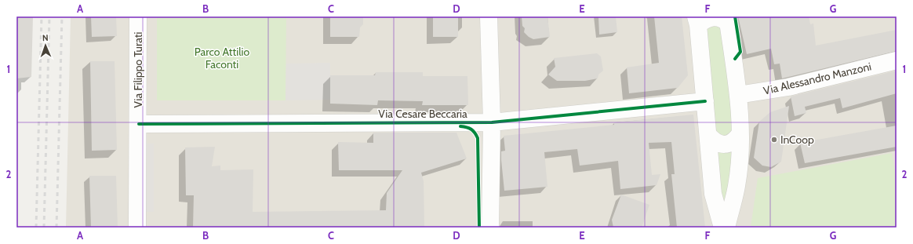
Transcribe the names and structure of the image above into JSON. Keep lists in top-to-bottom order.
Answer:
{
  "streets": {
    "street": ["Via Filippo Turati", "Via Alessandro Manzoni", "Via Cesare Beccaria"]
  },
  "crossings": [
    ["Via Filippo Turati", "Via Cesare Beccaria"]
  ],
  "parks": ["Parco Attilio Faconti"],
  "places": ["InCoop"],
  "north": "top",
  "grid": {
    "columns": [
      "A",
      "B",
      "C",
      "D",
      "E",
      "F",
      "G"
    ],
    "rows": ["1", "2"]
  }
}
